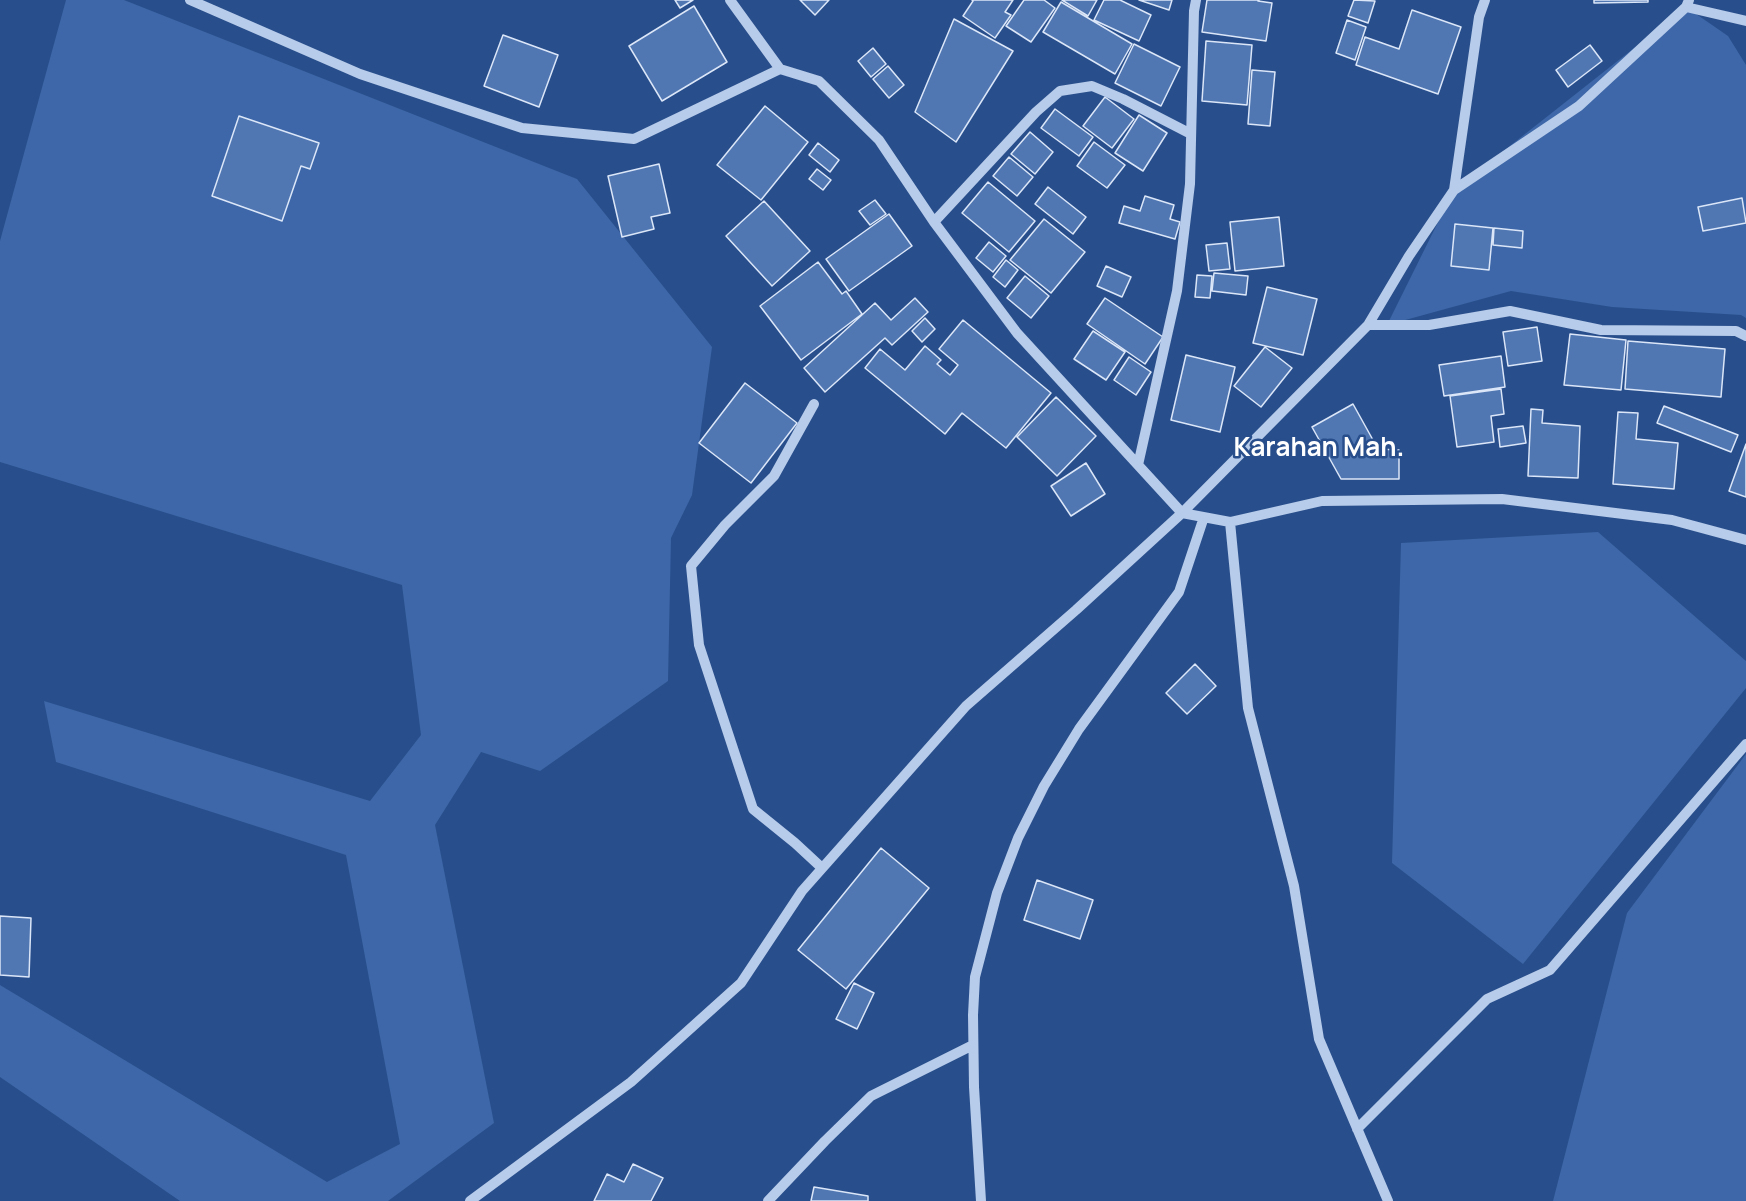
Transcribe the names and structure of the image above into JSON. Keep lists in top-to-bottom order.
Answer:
{
  "districts": ["Karahan Mah."]
}
